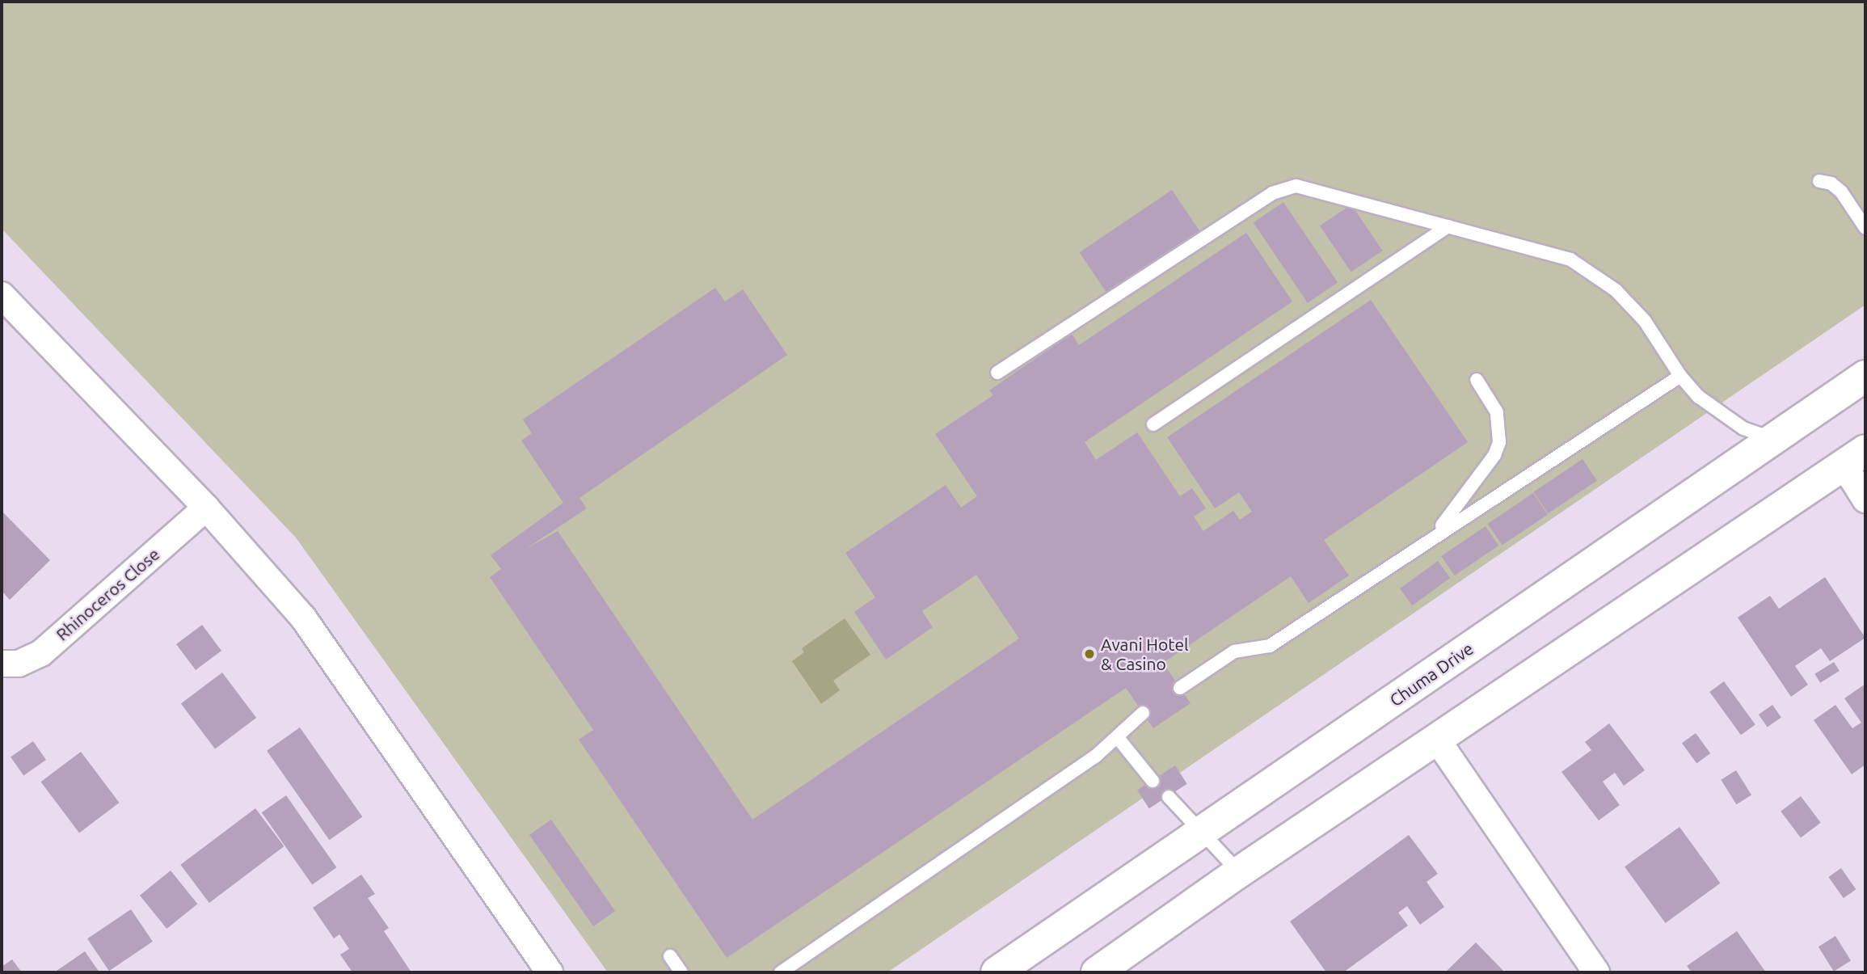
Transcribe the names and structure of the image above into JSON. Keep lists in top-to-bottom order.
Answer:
{
  "streets": {
    "main road": ["Chuma Drive"],
    "street": ["Rhinoceros Close"]
  },
  "places": ["Avani Hotel & Casino"]
}
